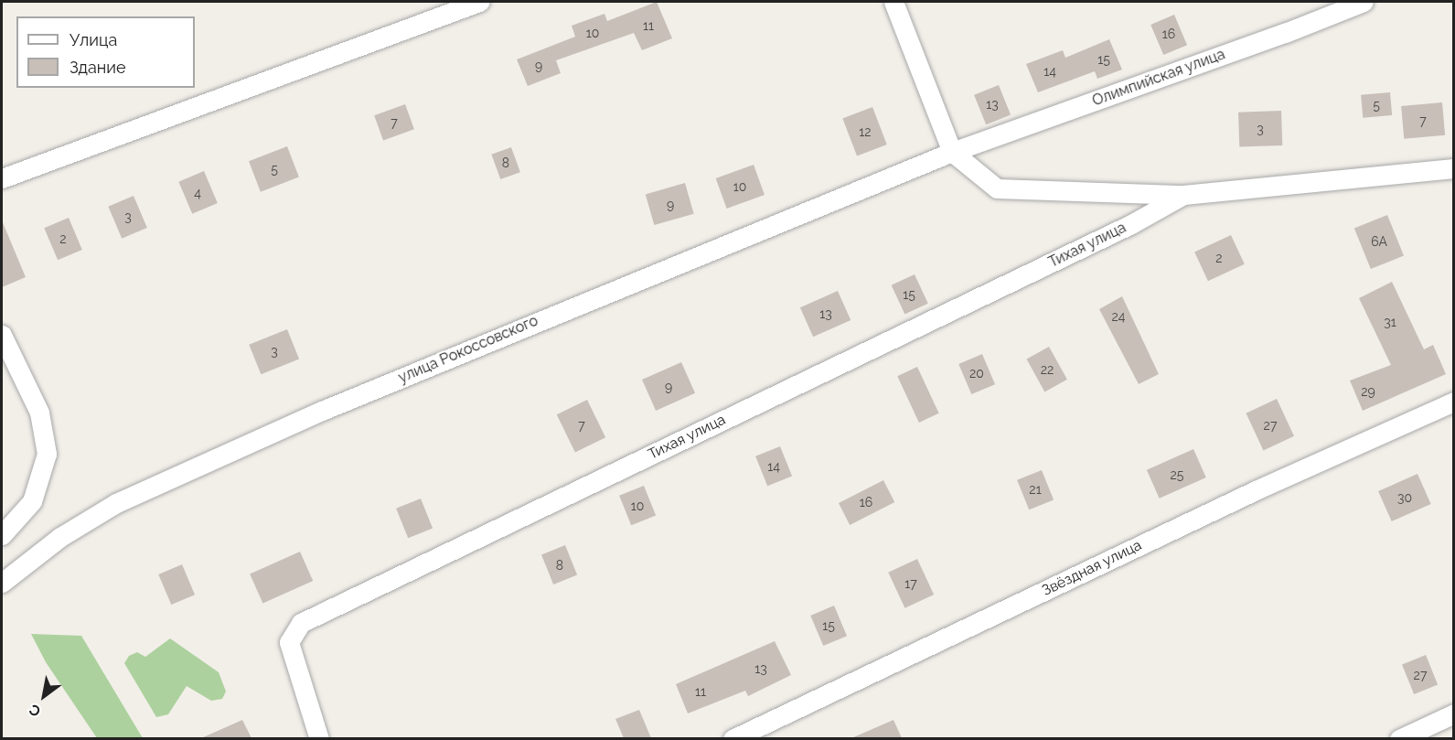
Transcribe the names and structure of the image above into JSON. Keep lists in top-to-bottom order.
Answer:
{
  "streets": {
    "street": [
      "Олимпийская улица",
      "Тихая улица",
      "улица Рокоссовского",
      "Звёздная улица"
    ]
  },
  "crossings": [
    ["Олимпийская улица", "улица Рокоссовского"]
  ],
  "house_numbers": [
    "11",
    "10",
    "16",
    "15",
    "9",
    "14",
    "13",
    "5",
    "7",
    "7",
    "3",
    "12",
    "8",
    "5",
    "10",
    "4",
    "9",
    "3",
    "2",
    "6А",
    "2",
    "15",
    "13",
    "24",
    "31",
    "3",
    "22",
    "20",
    "9",
    "29",
    "7",
    "27",
    "14",
    "25",
    "21",
    "30",
    "16",
    "10",
    "8",
    "17",
    "15",
    "13",
    "27",
    "11"
  ],
  "legend": ["Улица", "Здание"],
  "north": "bottom left"
}
